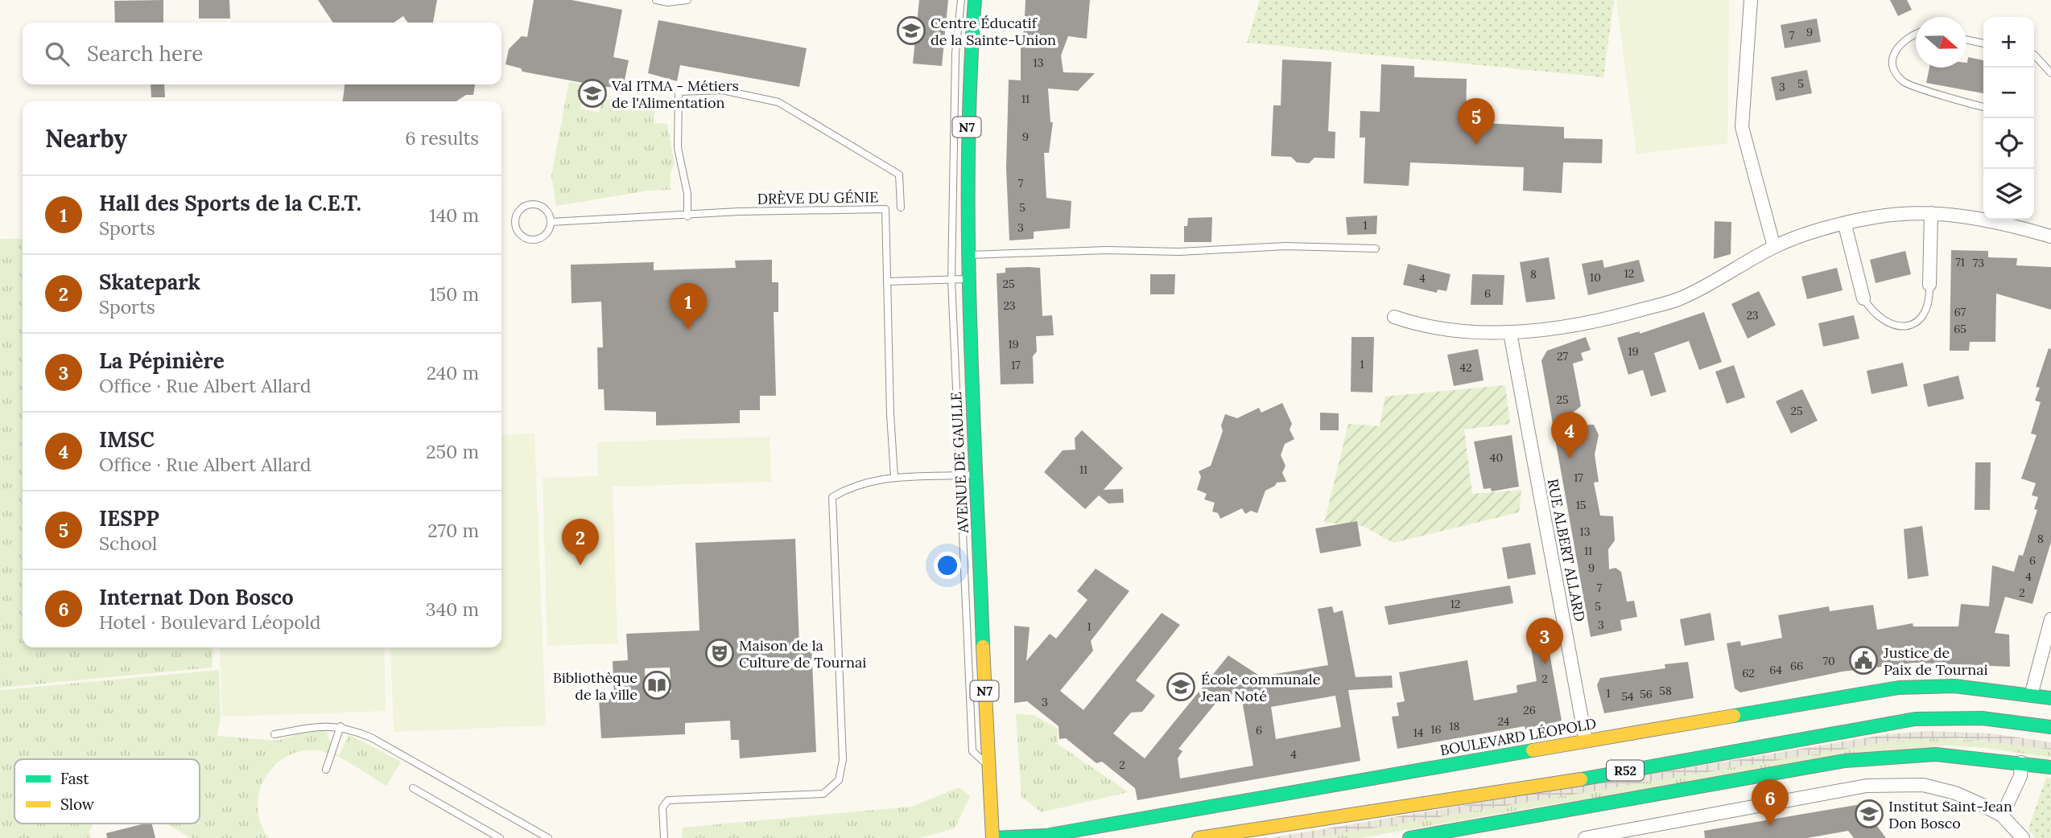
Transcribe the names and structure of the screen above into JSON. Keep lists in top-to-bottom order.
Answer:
{
  "streets": {
    "main road": [
      "N7",
      "AVENUE DE GAULLE",
      "BOULEVARD LÉOPOLD",
      "R52"
    ],
    "street": ["RUE ALBERT ALLARD"],
    "lane": ["DRÈVE DU GÉNIE"]
  },
  "crossings": [
    ["N7", "AVENUE DE GAULLE"],
    ["AVENUE DE GAULLE", "BOULEVARD LÉOPOLD"],
    ["RUE ALBERT ALLARD", "BOULEVARD LÉOPOLD"]
  ],
  "places": {
    "school or university": [
      "Centre Éducatif de la Sainte-Union",
      "Val ITMA - Métiers de l'Alimentation",
      "École communale Jean Noté",
      "Institut Saint-Jean Don Bosco"
    ],
    "theatre": ["Maison de la Culture de Tournai"],
    "public building": ["Justice de Paix de Tournai"],
    "library": ["Bibliothèque de la ville"]
  },
  "house_numbers": [
    "9",
    "7",
    "13",
    "5",
    "3",
    "11",
    "9",
    "7",
    "5",
    "1",
    "3",
    "71",
    "73",
    "12",
    "8",
    "10",
    "4",
    "25",
    "6",
    "23",
    "67",
    "23",
    "65",
    "19",
    "19",
    "27",
    "1",
    "17",
    "42",
    "25",
    "25",
    "40",
    "11",
    "17",
    "15",
    "13",
    "8",
    "11",
    "6",
    "9",
    "4",
    "7",
    "2",
    "12",
    "5",
    "3",
    "1",
    "70",
    "66",
    "64",
    "62",
    "2",
    "58",
    "1",
    "56",
    "54",
    "3",
    "26",
    "24",
    "18",
    "16",
    "6",
    "14",
    "4",
    "2"
  ],
  "legend": ["Fast", "Slow"],
  "north": "right",
  "page": {
    "map_buttons": ["+", "−"],
    "search": "Search here",
    "pins": [
      "5",
      "1",
      "4",
      "2",
      "3",
      "6"
    ],
    "heading": ["Nearby", "6 results"],
    "list": [
      {
        "mark": "1",
        "name": "Hall des Sports de la C.E.T.",
        "note": "Sports",
        "value": "140 m"
      },
      {
        "mark": "2",
        "name": "Skatepark",
        "note": "Sports",
        "value": "150 m"
      },
      {
        "mark": "3",
        "name": "La Pépinière",
        "note": "Office · Rue Albert Allard",
        "value": "240 m"
      },
      {
        "mark": "4",
        "name": "IMSC",
        "note": "Office · Rue Albert Allard",
        "value": "250 m"
      },
      {
        "mark": "5",
        "name": "IESPP",
        "note": "School",
        "value": "270 m"
      },
      {
        "mark": "6",
        "name": "Internat Don Bosco",
        "note": "Hotel · Boulevard Léopold",
        "value": "340 m"
      }
    ]
  }
}
